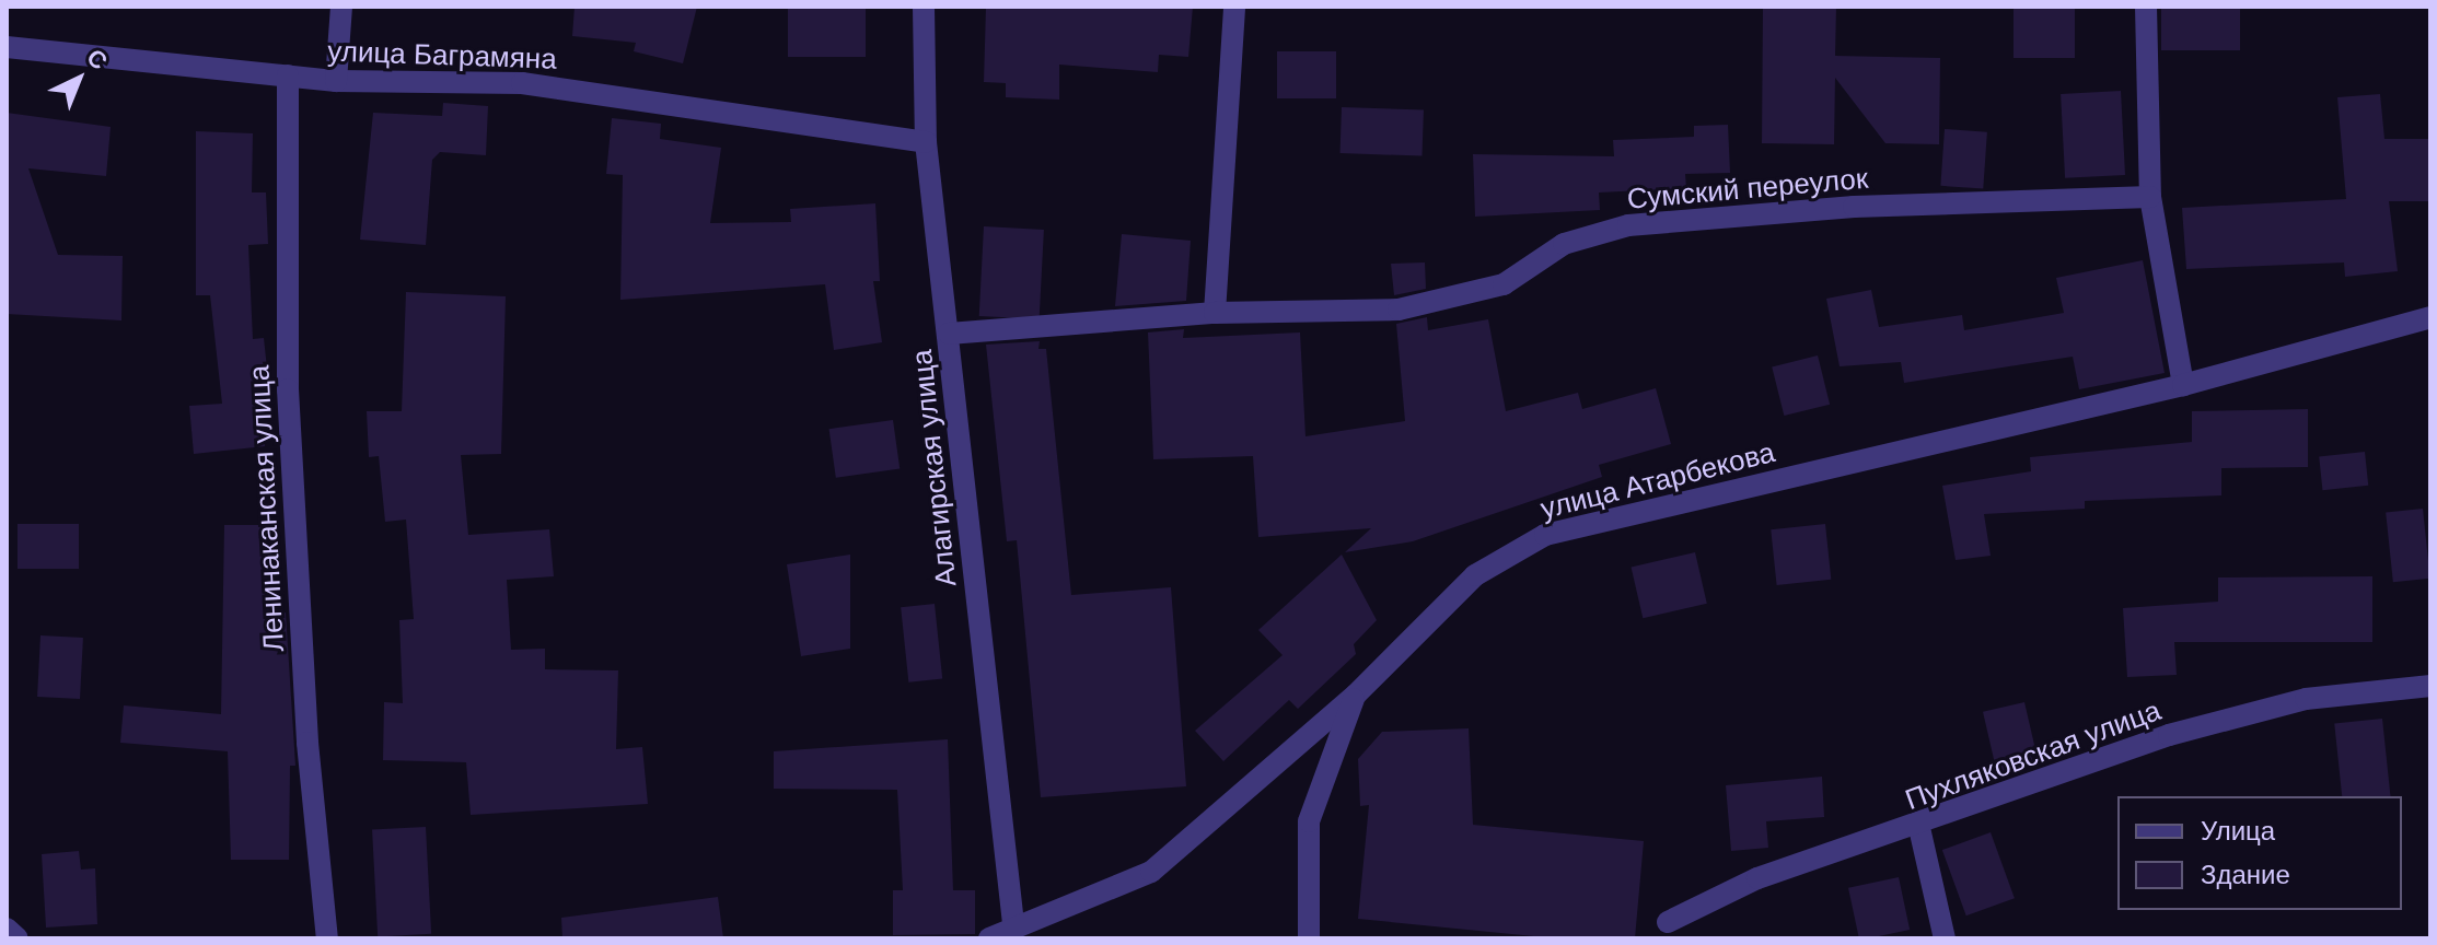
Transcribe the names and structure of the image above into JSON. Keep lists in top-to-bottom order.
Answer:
{
  "streets": {
    "street": [
      "улица Баграмяна",
      "Сумский переулок",
      "Алагирская улица",
      "улица Атарбекова",
      "Ленинаканская улица",
      "Пухляковская улица"
    ]
  },
  "crossings": [
    ["улица Баграмяна", "Алагирская улица"],
    ["улица Баграмяна", "Ленинаканская улица"],
    ["Сумский переулок", "Алагирская улица"],
    ["Алагирская улица", "улица Атарбекова"]
  ],
  "legend": ["Улица", "Здание"],
  "north": "top right"
}
